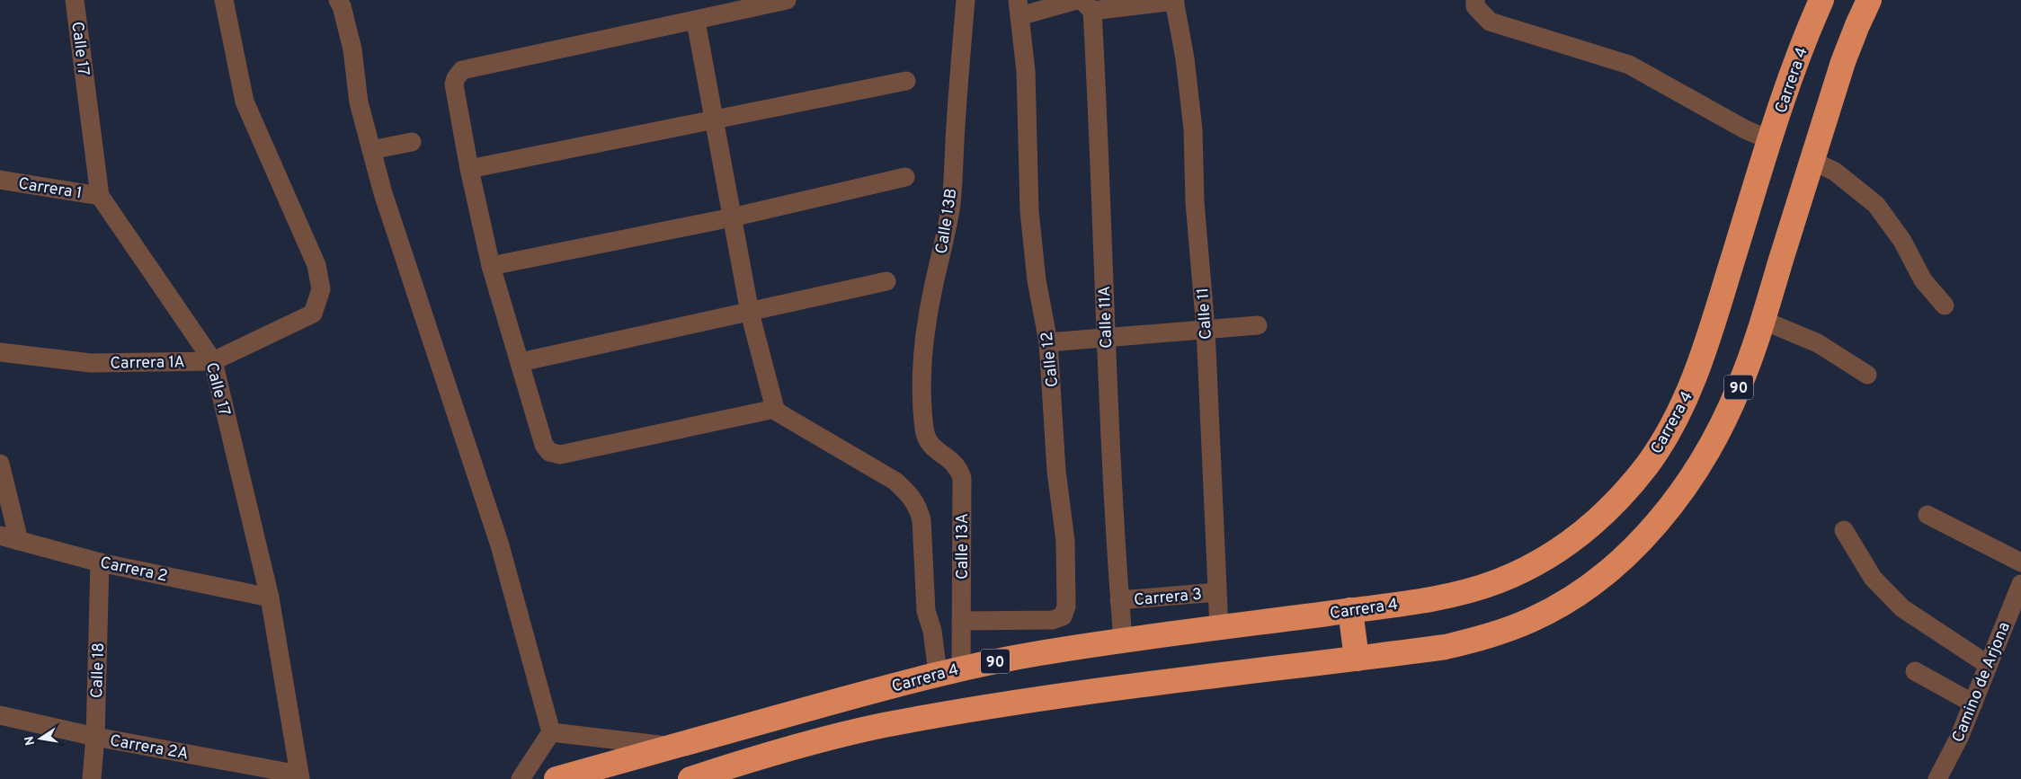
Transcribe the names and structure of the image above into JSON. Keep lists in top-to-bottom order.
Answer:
{
  "streets": {
    "highway": ["Carrera 4", "90"],
    "street": [
      "Calle 17",
      "Carrera 1",
      "Calle 13B",
      "Calle 11",
      "Calle 11A",
      "Calle 12",
      "Carrera 1A",
      "Calle 13A",
      "Carrera 2",
      "Carrera 3",
      "Calle 18",
      "Camino de Arjona",
      "Carrera 2A"
    ]
  },
  "crossings": [
    ["Calle 17", "Carrera 1"],
    ["Calle 17", "Carrera 1A"],
    ["Calle 17", "Carrera 2"],
    ["Calle 17", "Carrera 2A"],
    ["Carrera 4", "Calle 11"],
    ["Carrera 4", "Calle 11A"],
    ["Carrera 4", "Calle 13A"],
    ["Calle 13B", "Calle 13A"],
    ["Calle 11", "Carrera 3"],
    ["Calle 11A", "Carrera 3"],
    ["Calle 12", "Calle 13A"],
    ["Carrera 2", "Calle 18"],
    ["Calle 18", "Carrera 2A"]
  ],
  "north": "left"
}
